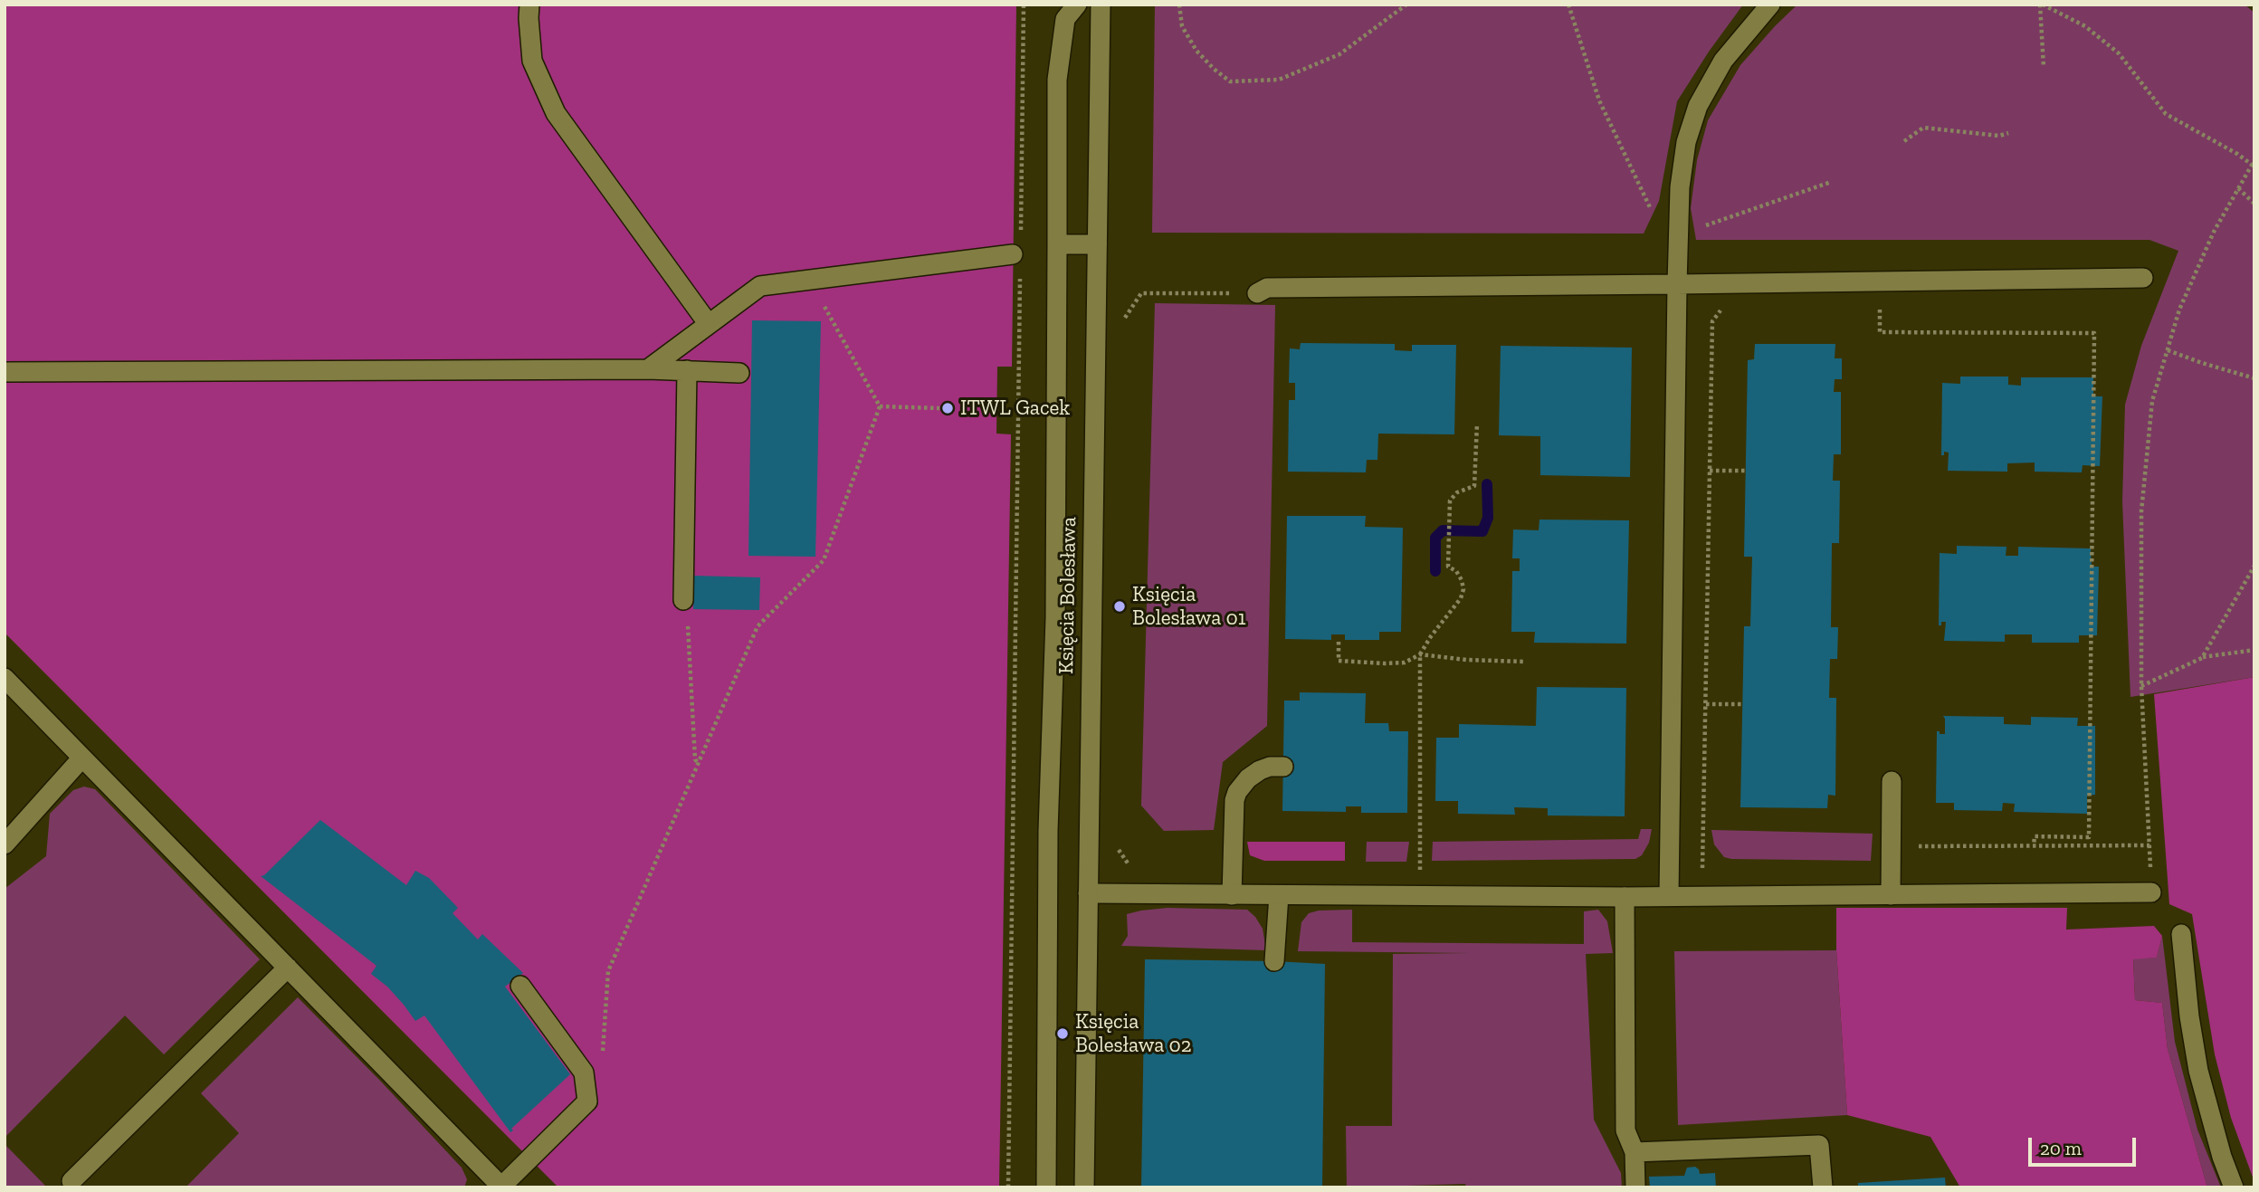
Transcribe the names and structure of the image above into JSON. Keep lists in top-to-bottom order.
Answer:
{
  "streets": {
    "street": ["Księcia Bolesława"]
  },
  "places": ["ITWL Gacek", "Księcia Bolesława 01", "Księcia Bolesława 02"],
  "scale_bar": "20 m"
}
